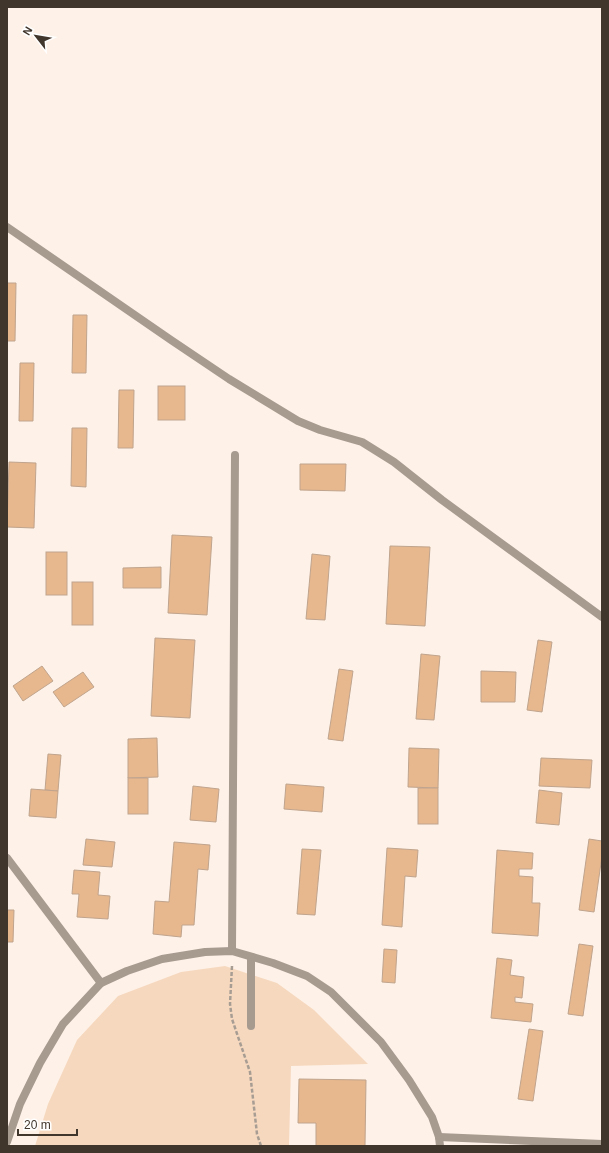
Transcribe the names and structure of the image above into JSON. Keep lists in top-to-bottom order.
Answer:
{
  "scale_bar": "20 m",
  "north": "top left"
}
